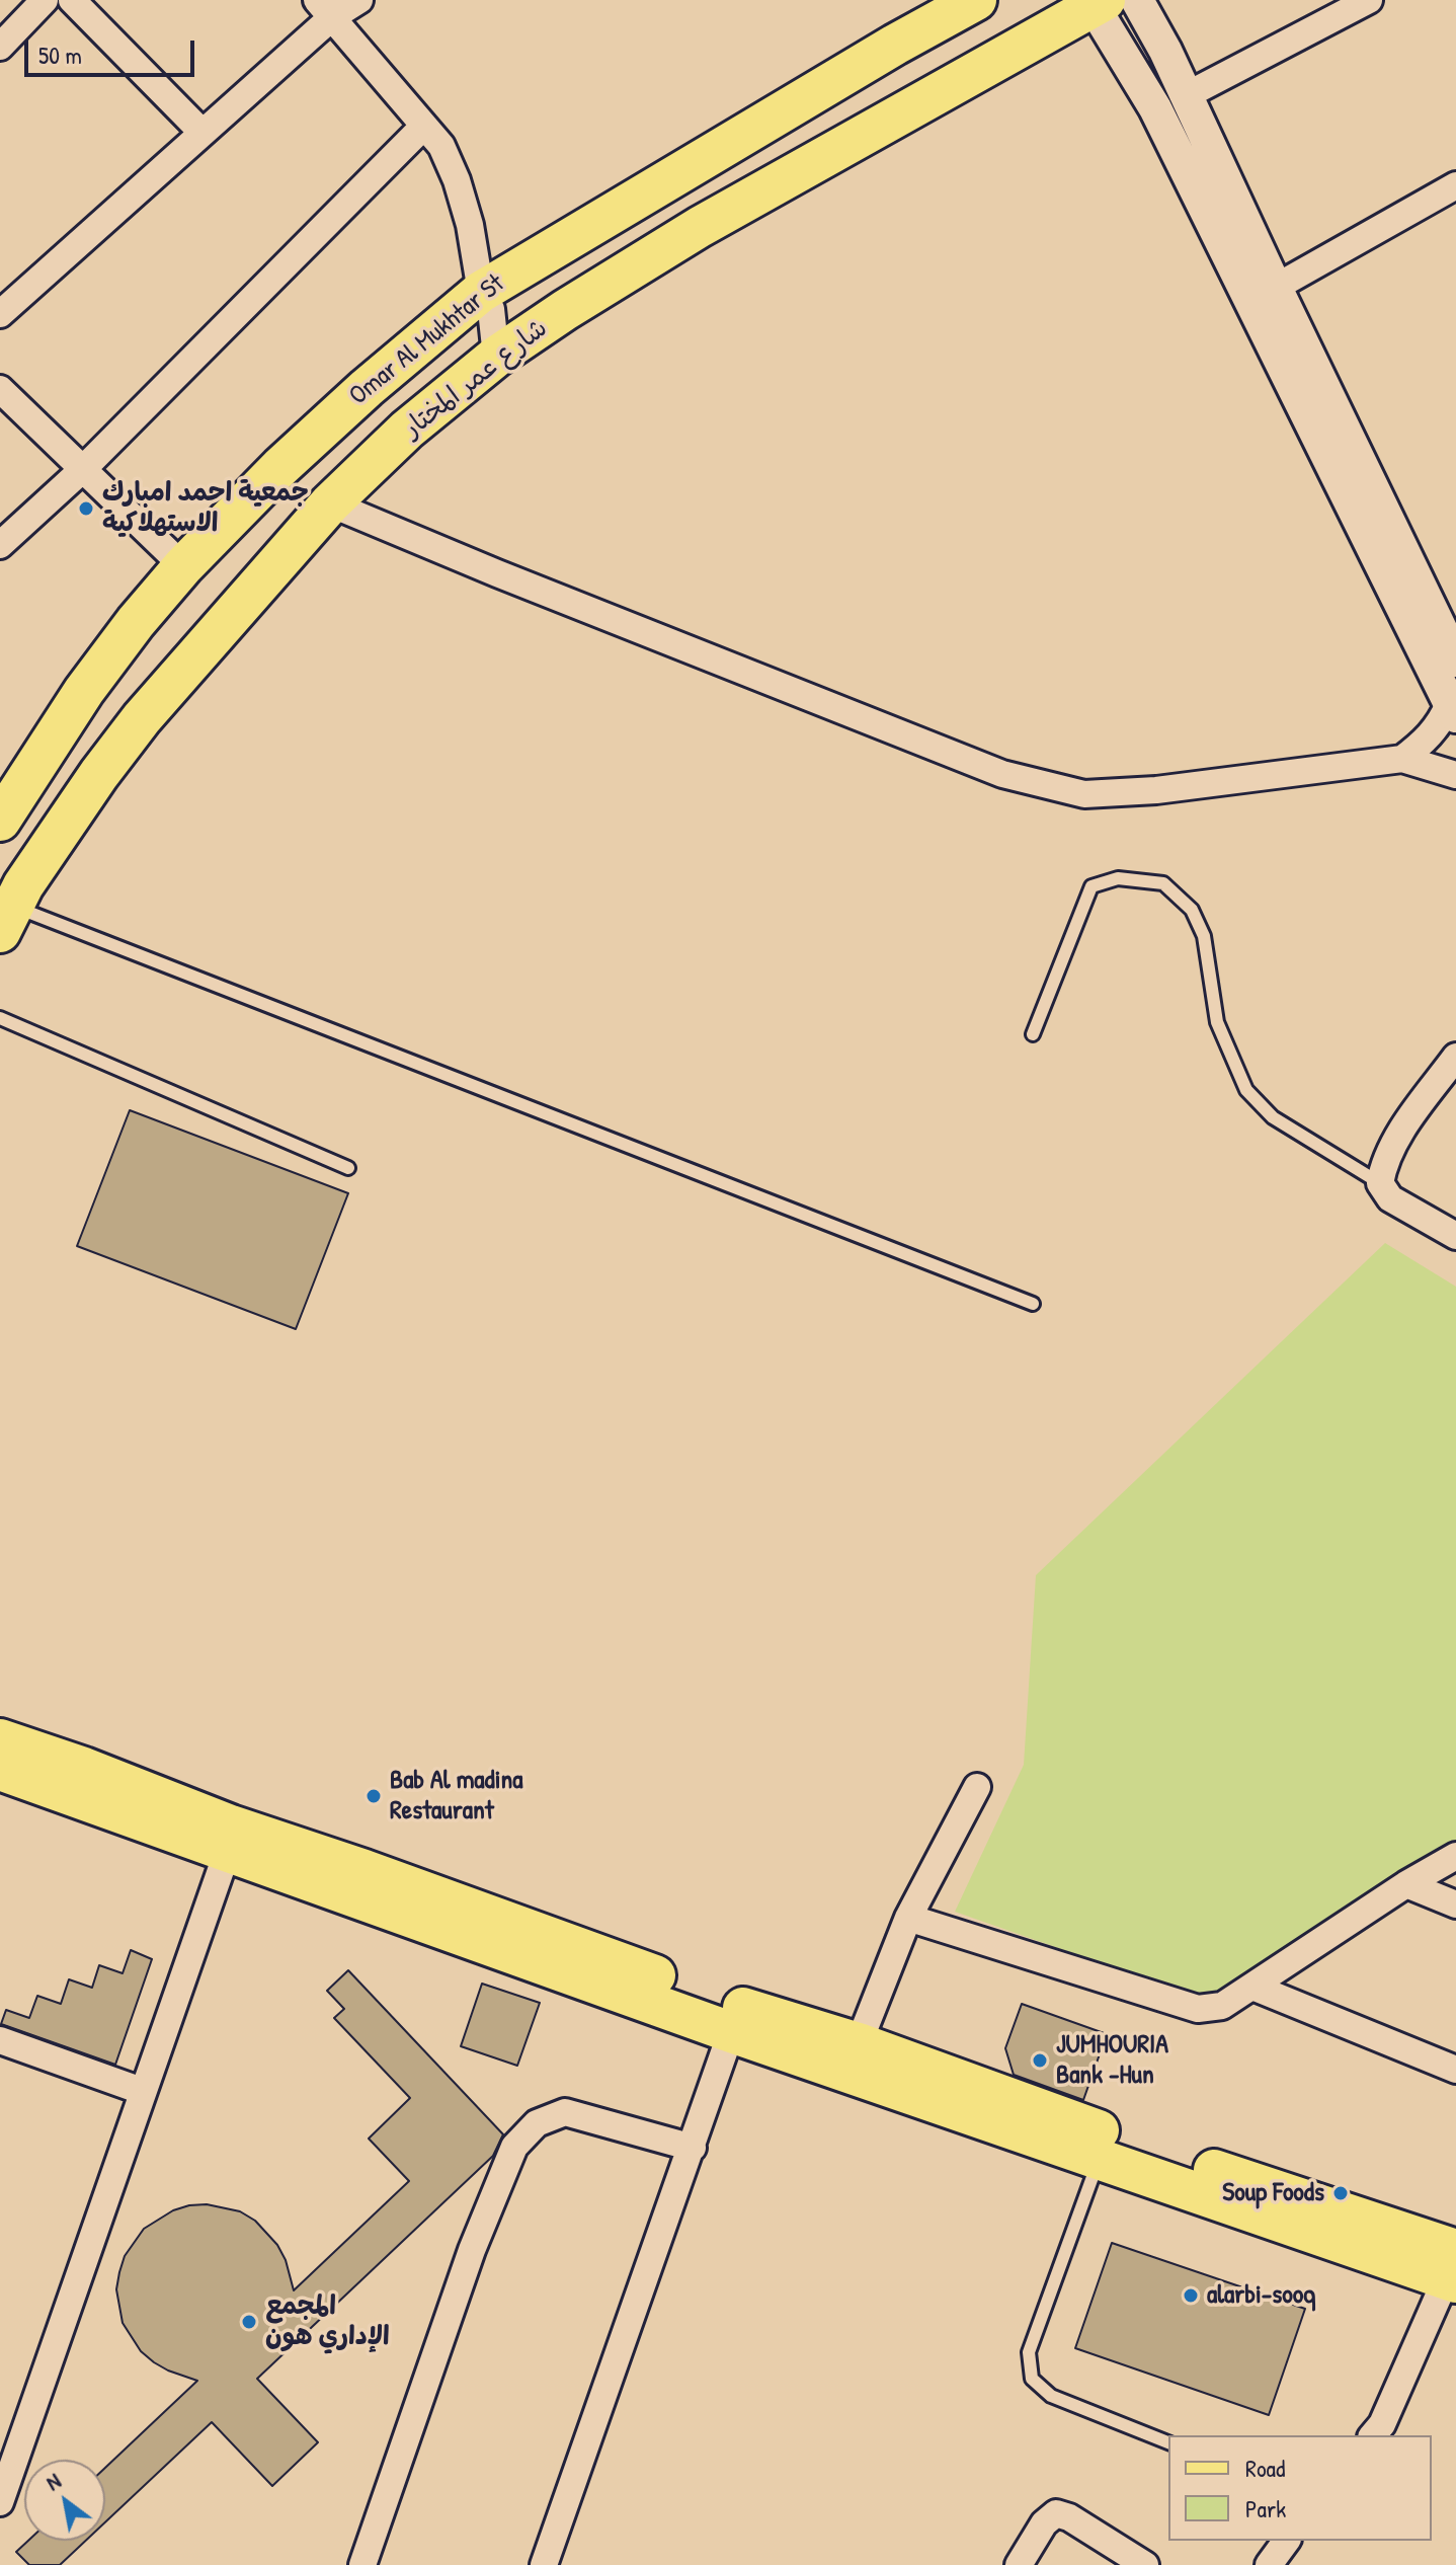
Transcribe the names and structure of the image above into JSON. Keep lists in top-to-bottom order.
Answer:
{
  "streets": {
    "main road": ["Omar Al Mukhtar St", "شارع عمر المختار"]
  },
  "places": [
    "جمعية احمد امبارك الاستهلاكية",
    "Bab Al madina Restaurant",
    "JUMHOURIA Bank -Hun",
    "Soup Foods",
    "alarbi-sooq",
    "المجمع الإداري هون"
  ],
  "legend": ["Road", "Park"],
  "scale_bar": "50 m",
  "north": "top left"
}
